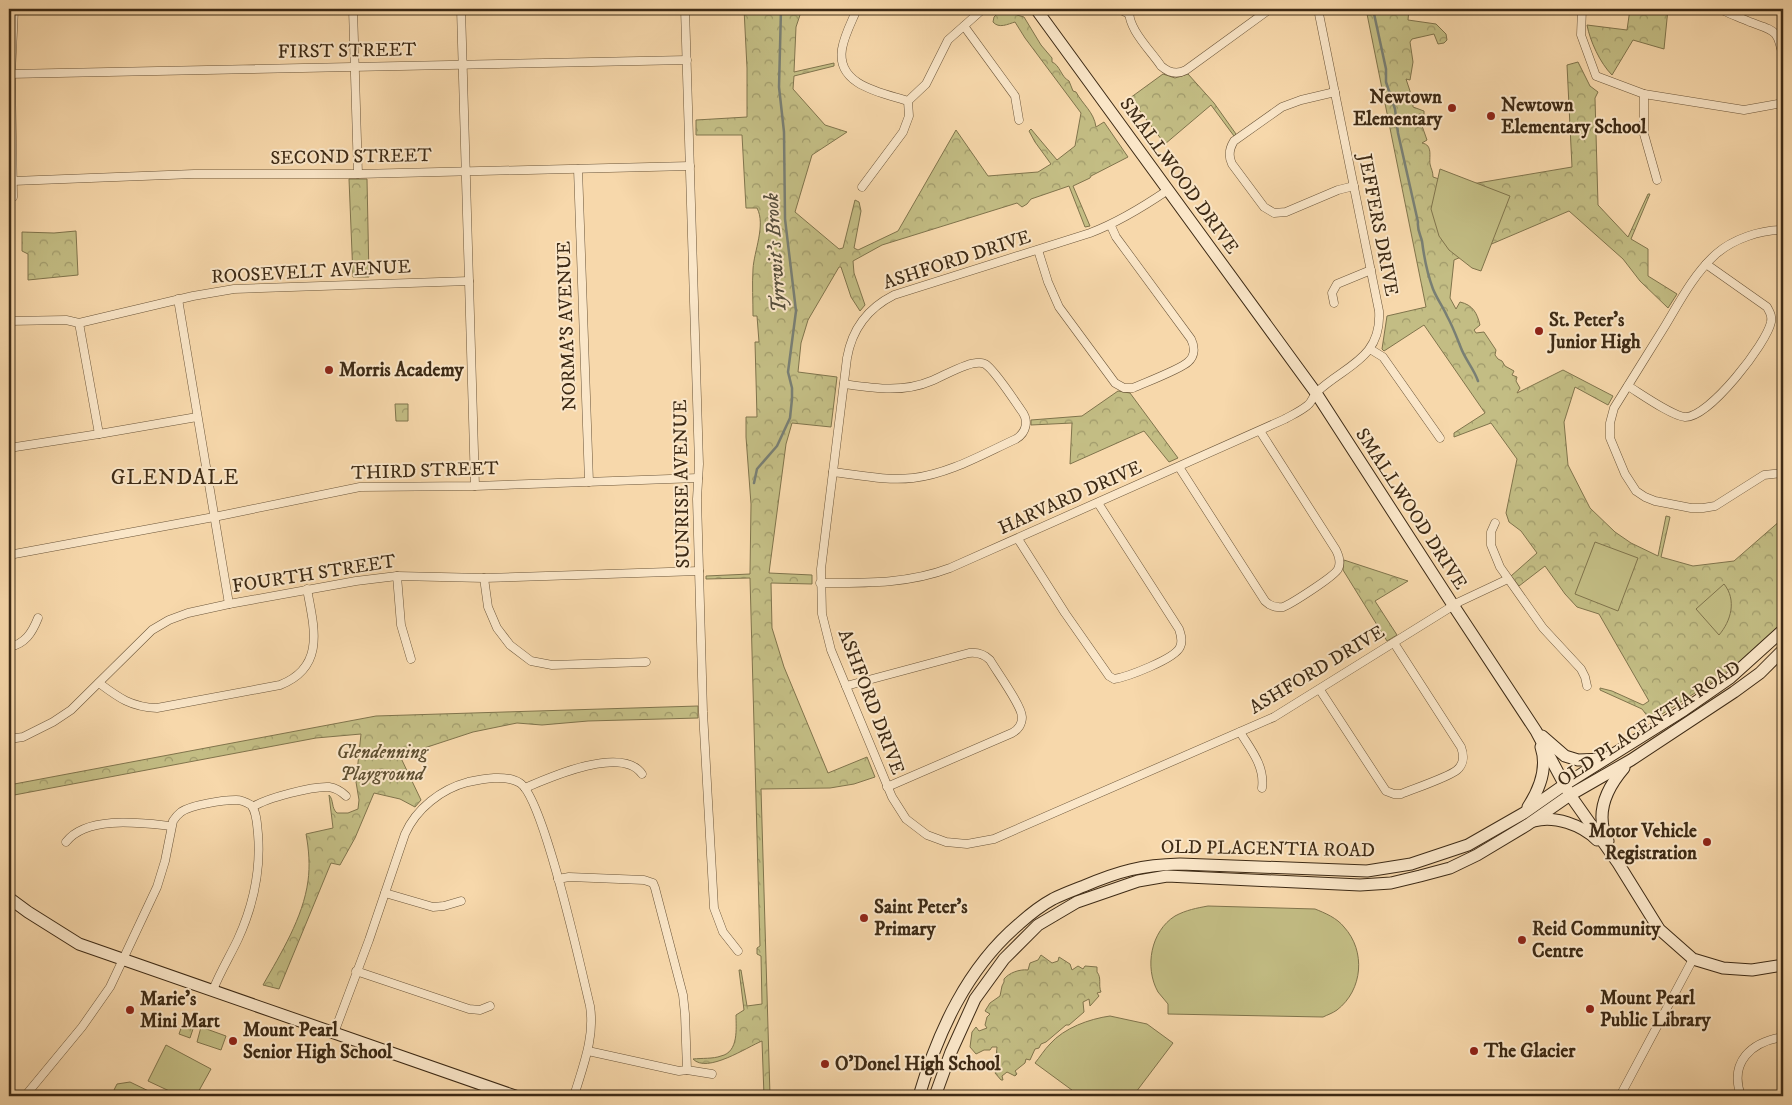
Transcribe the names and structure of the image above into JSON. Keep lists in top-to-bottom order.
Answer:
{
  "streets": {
    "main road": ["SMALLWOOD DRIVE", "OLD PLACENTIA ROAD"],
    "street": [
      "FIRST STREET",
      "SECOND STREET",
      "JEFFERS DRIVE",
      "ASHFORD DRIVE",
      "ROOSEVELT AVENUE",
      "NORMA'S AVENUE",
      "THIRD STREET",
      "SUNRISE AVENUE",
      "HARVARD DRIVE",
      "FOURTH STREET"
    ]
  },
  "crossings": [
    ["FIRST STREET", "SUNRISE AVENUE"],
    ["SECOND STREET", "NORMA'S AVENUE"],
    ["SECOND STREET", "SUNRISE AVENUE"],
    ["SMALLWOOD DRIVE", "JEFFERS DRIVE"],
    ["SMALLWOOD DRIVE", "ASHFORD DRIVE"],
    ["SMALLWOOD DRIVE", "HARVARD DRIVE"],
    ["SMALLWOOD DRIVE", "OLD PLACENTIA ROAD"],
    ["JEFFERS DRIVE", "HARVARD DRIVE"],
    ["ASHFORD DRIVE", "HARVARD DRIVE"],
    ["NORMA'S AVENUE", "THIRD STREET"],
    ["THIRD STREET", "SUNRISE AVENUE"],
    ["SUNRISE AVENUE", "FOURTH STREET"]
  ],
  "districts": ["GLENDALE"],
  "water": ["Tyrrwit's Brook"],
  "parks": ["Glendenning Playground"],
  "places": [
    "Newtown Elementary",
    "Newtown Elementary School",
    "St. Peter's Junior High",
    "Morris Academy",
    "Motor Vehicle Registration",
    "Saint Peter's Primary",
    "Reid Community Centre",
    "Mount Pearl Public Library",
    "Marie's Mini Mart",
    "Mount Pearl Senior High School",
    "The Glacier",
    "O’Donel High School"
  ]
}
